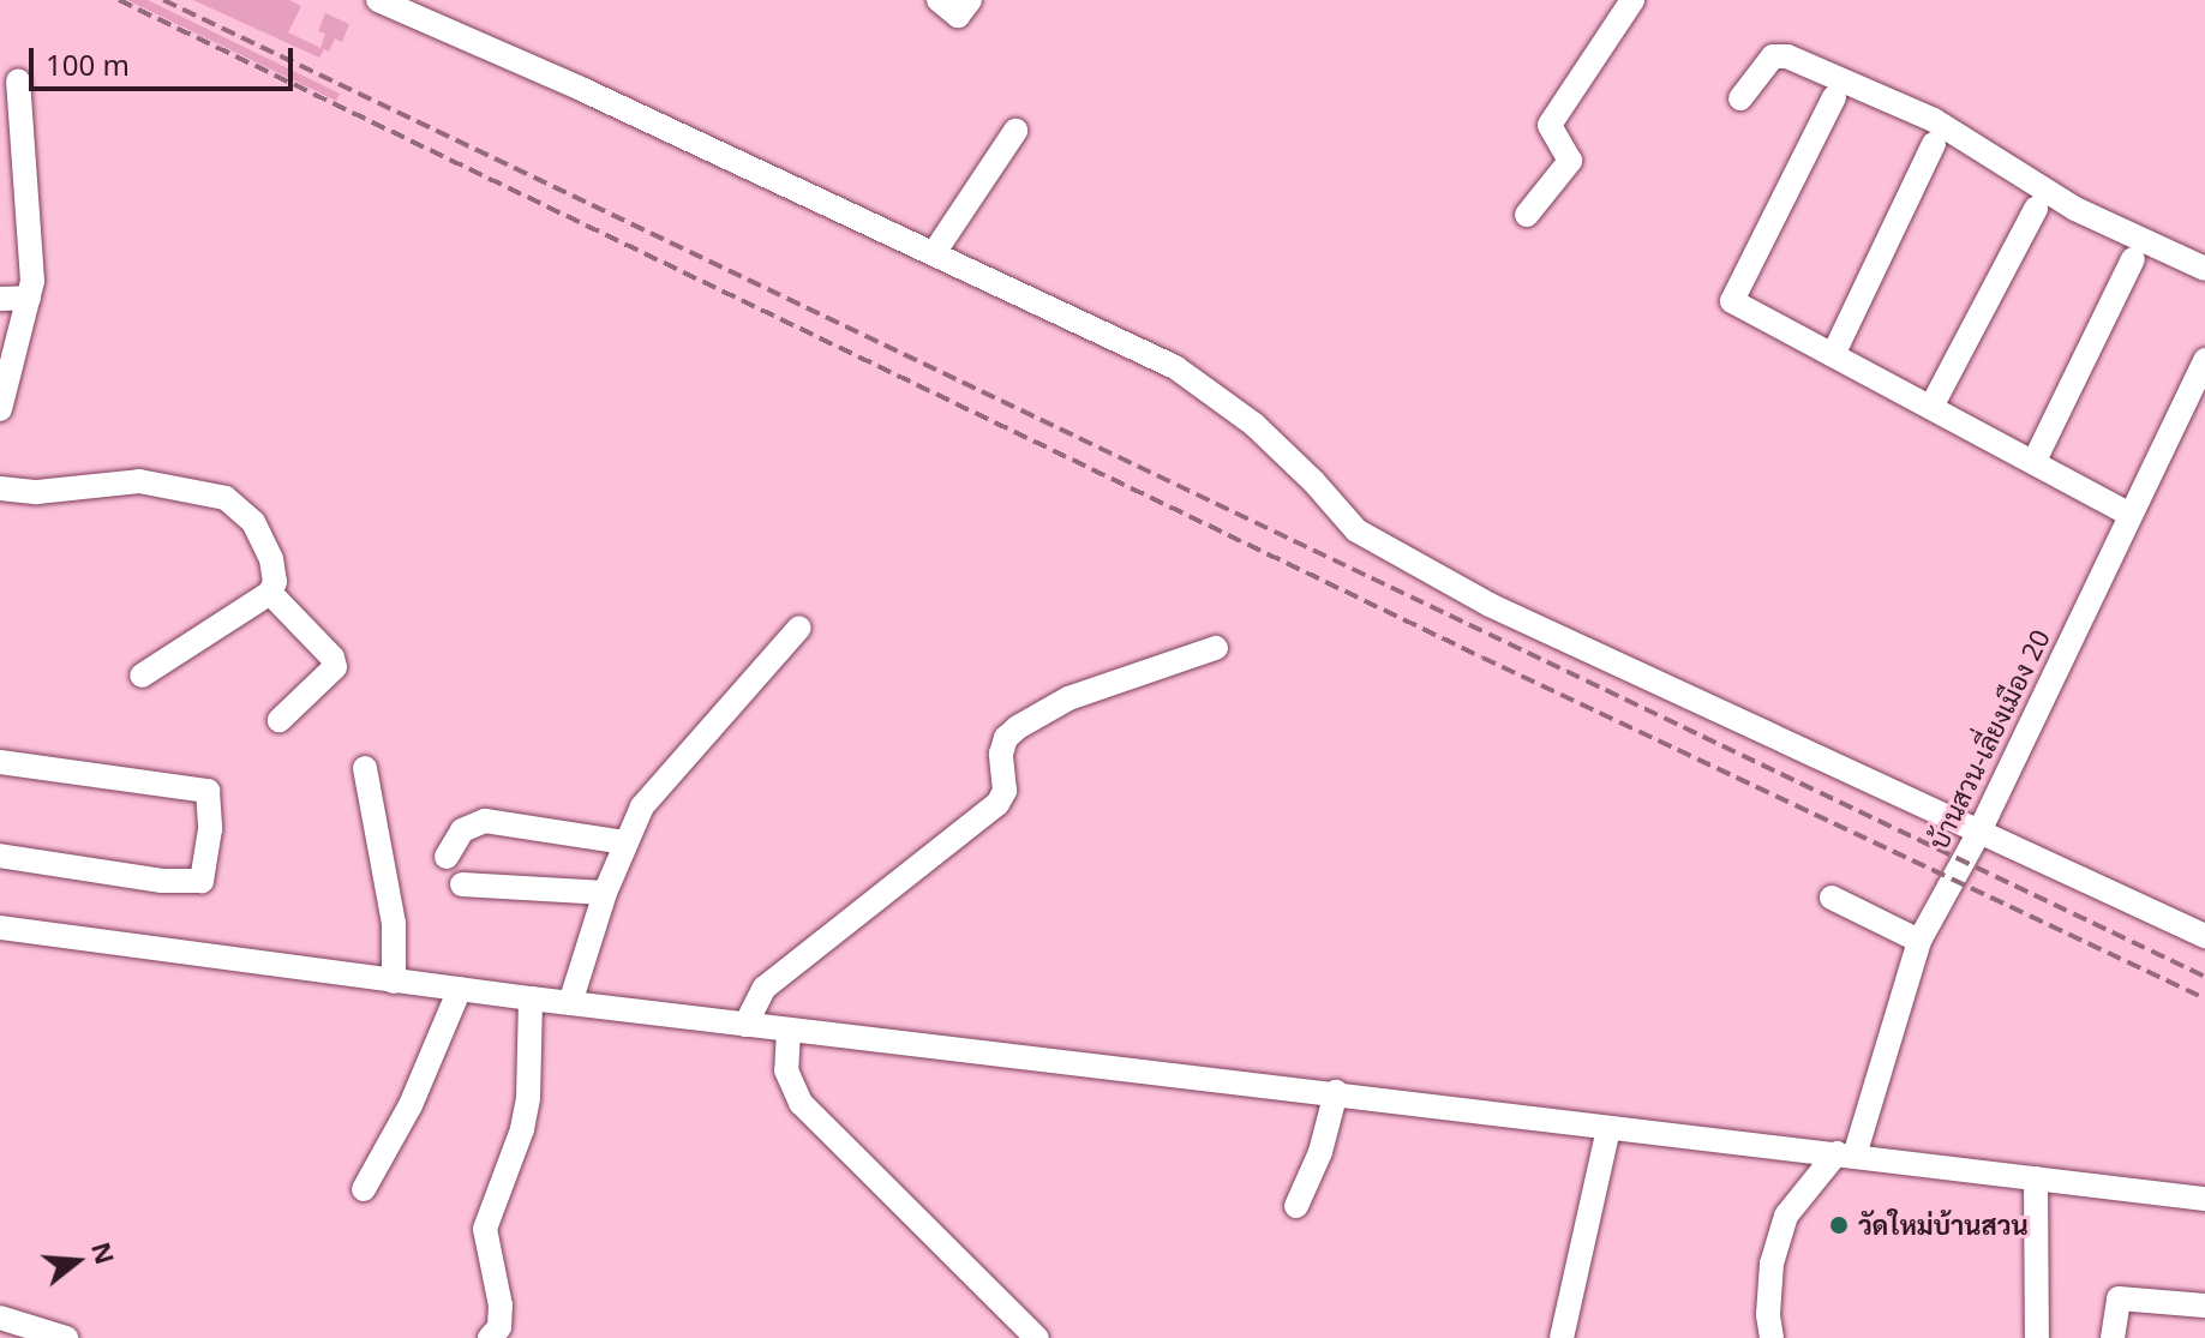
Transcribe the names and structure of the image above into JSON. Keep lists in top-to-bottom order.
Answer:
{
  "streets": {
    "street": ["บ้านสวน-เลี่ยงเมือง 20"]
  },
  "places": ["วัดใหม่บ้านสวน"],
  "scale_bar": "100 m",
  "north": "right"
}
